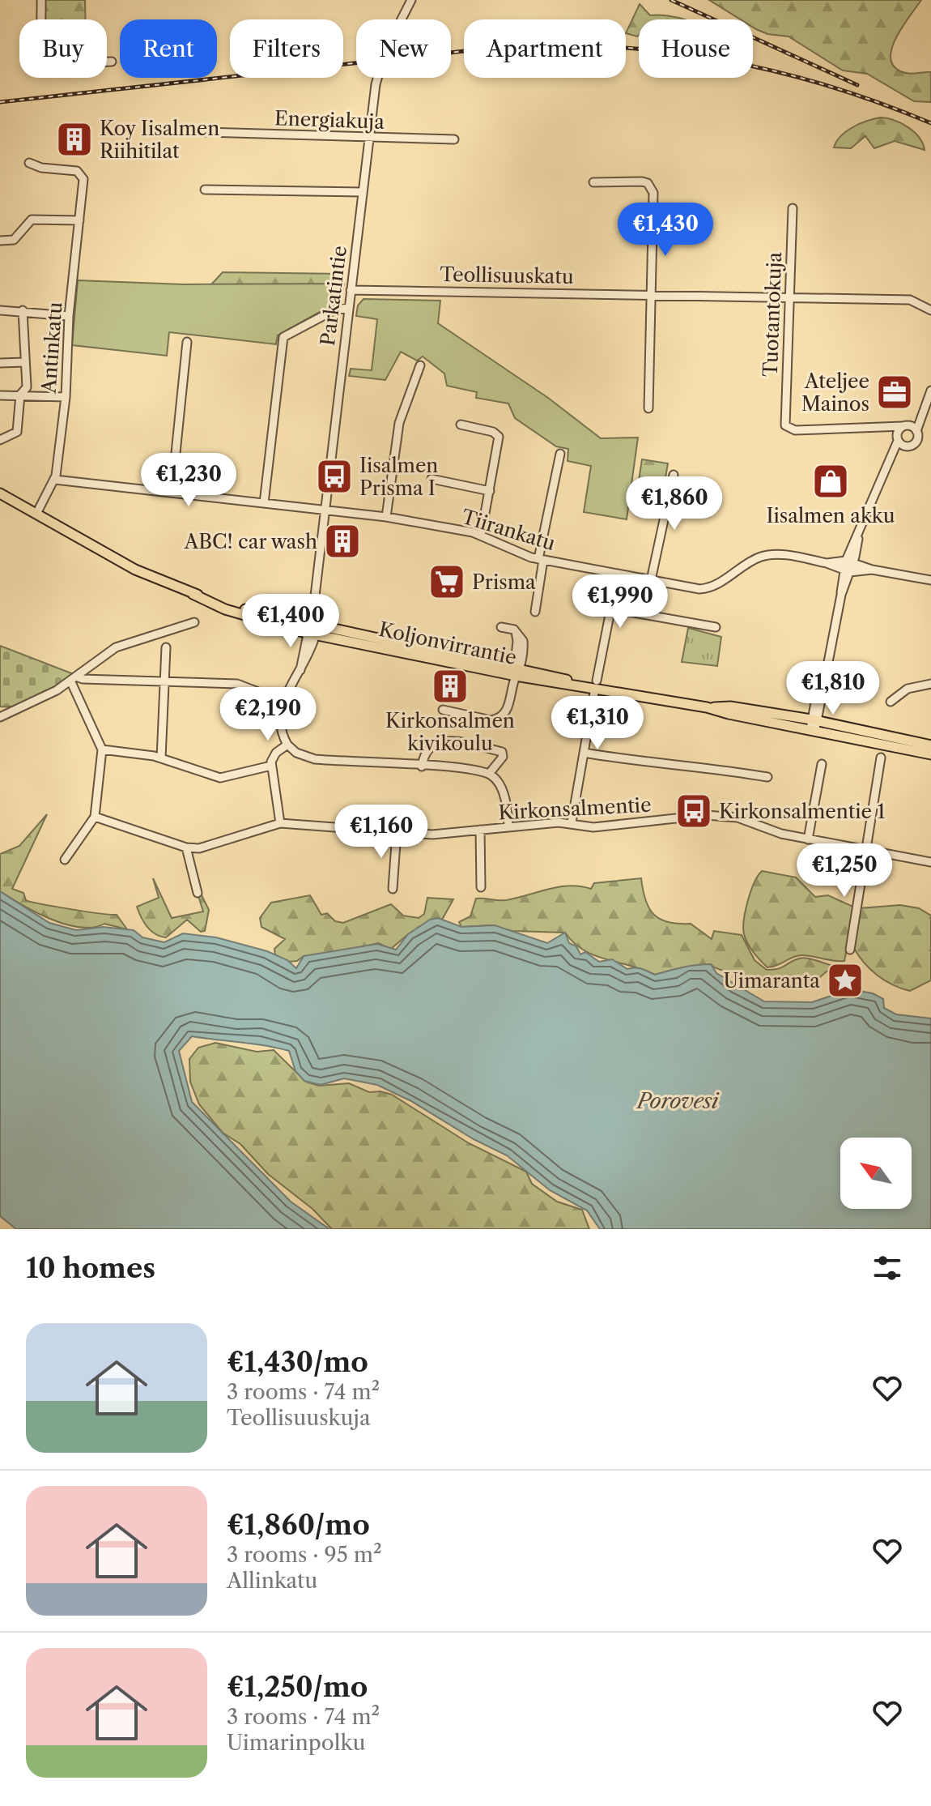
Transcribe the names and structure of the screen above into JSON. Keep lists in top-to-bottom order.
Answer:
{
  "streets": {
    "main road": ["Koljonvirrantie"],
    "street": [
      "Energiakuja",
      "Teollisuuskatu",
      "Parkatintie",
      "Tuotantokuja",
      "Antinkatu",
      "Tiirankatu",
      "Kirkonsalmentie"
    ]
  },
  "crossings": [
    ["Energiakuja", "Parkatintie"],
    ["Teollisuuskatu", "Parkatintie"],
    ["Teollisuuskatu", "Tuotantokuja"],
    ["Parkatintie", "Tiirankatu"],
    ["Parkatintie", "Koljonvirrantie"],
    ["Antinkatu", "Tiirankatu"],
    ["Antinkatu", "Koljonvirrantie"]
  ],
  "water": ["Porovesi"],
  "places": {
    "building": ["Koy Iisalmen Riihitilat", "ABC! car wash", "Kirkonsalmen kivikoulu"],
    "office": ["Ateljee Mainos"],
    "bus stop": ["Iisalmen Prisma I", "Kirkonsalmentie 1"],
    "shop": ["Iisalmen akku"],
    "supermarket": ["Prisma"],
    "place": ["Uimaranta"]
  },
  "north": "top left",
  "page": {
    "chip": [
      "Buy",
      "Rent",
      "Filters",
      "New",
      "Apartment",
      "House"
    ],
    "price": [
      "€1,430",
      "€1,230",
      "€1,860",
      "€1,990",
      "€1,400",
      "€1,810",
      "€2,190",
      "€1,310",
      "€1,160",
      "€1,250"
    ],
    "heading": "10 homes",
    "list": [
      {
        "name": "€1,430/mo",
        "note": "3 rooms · 74 m² · Teollisuuskuja"
      },
      {
        "name": "€1,860/mo",
        "note": "3 rooms · 95 m² · Allinkatu"
      },
      {
        "name": "€1,250/mo",
        "note": "3 rooms · 74 m² · Uimarinpolku"
      }
    ]
  }
}
